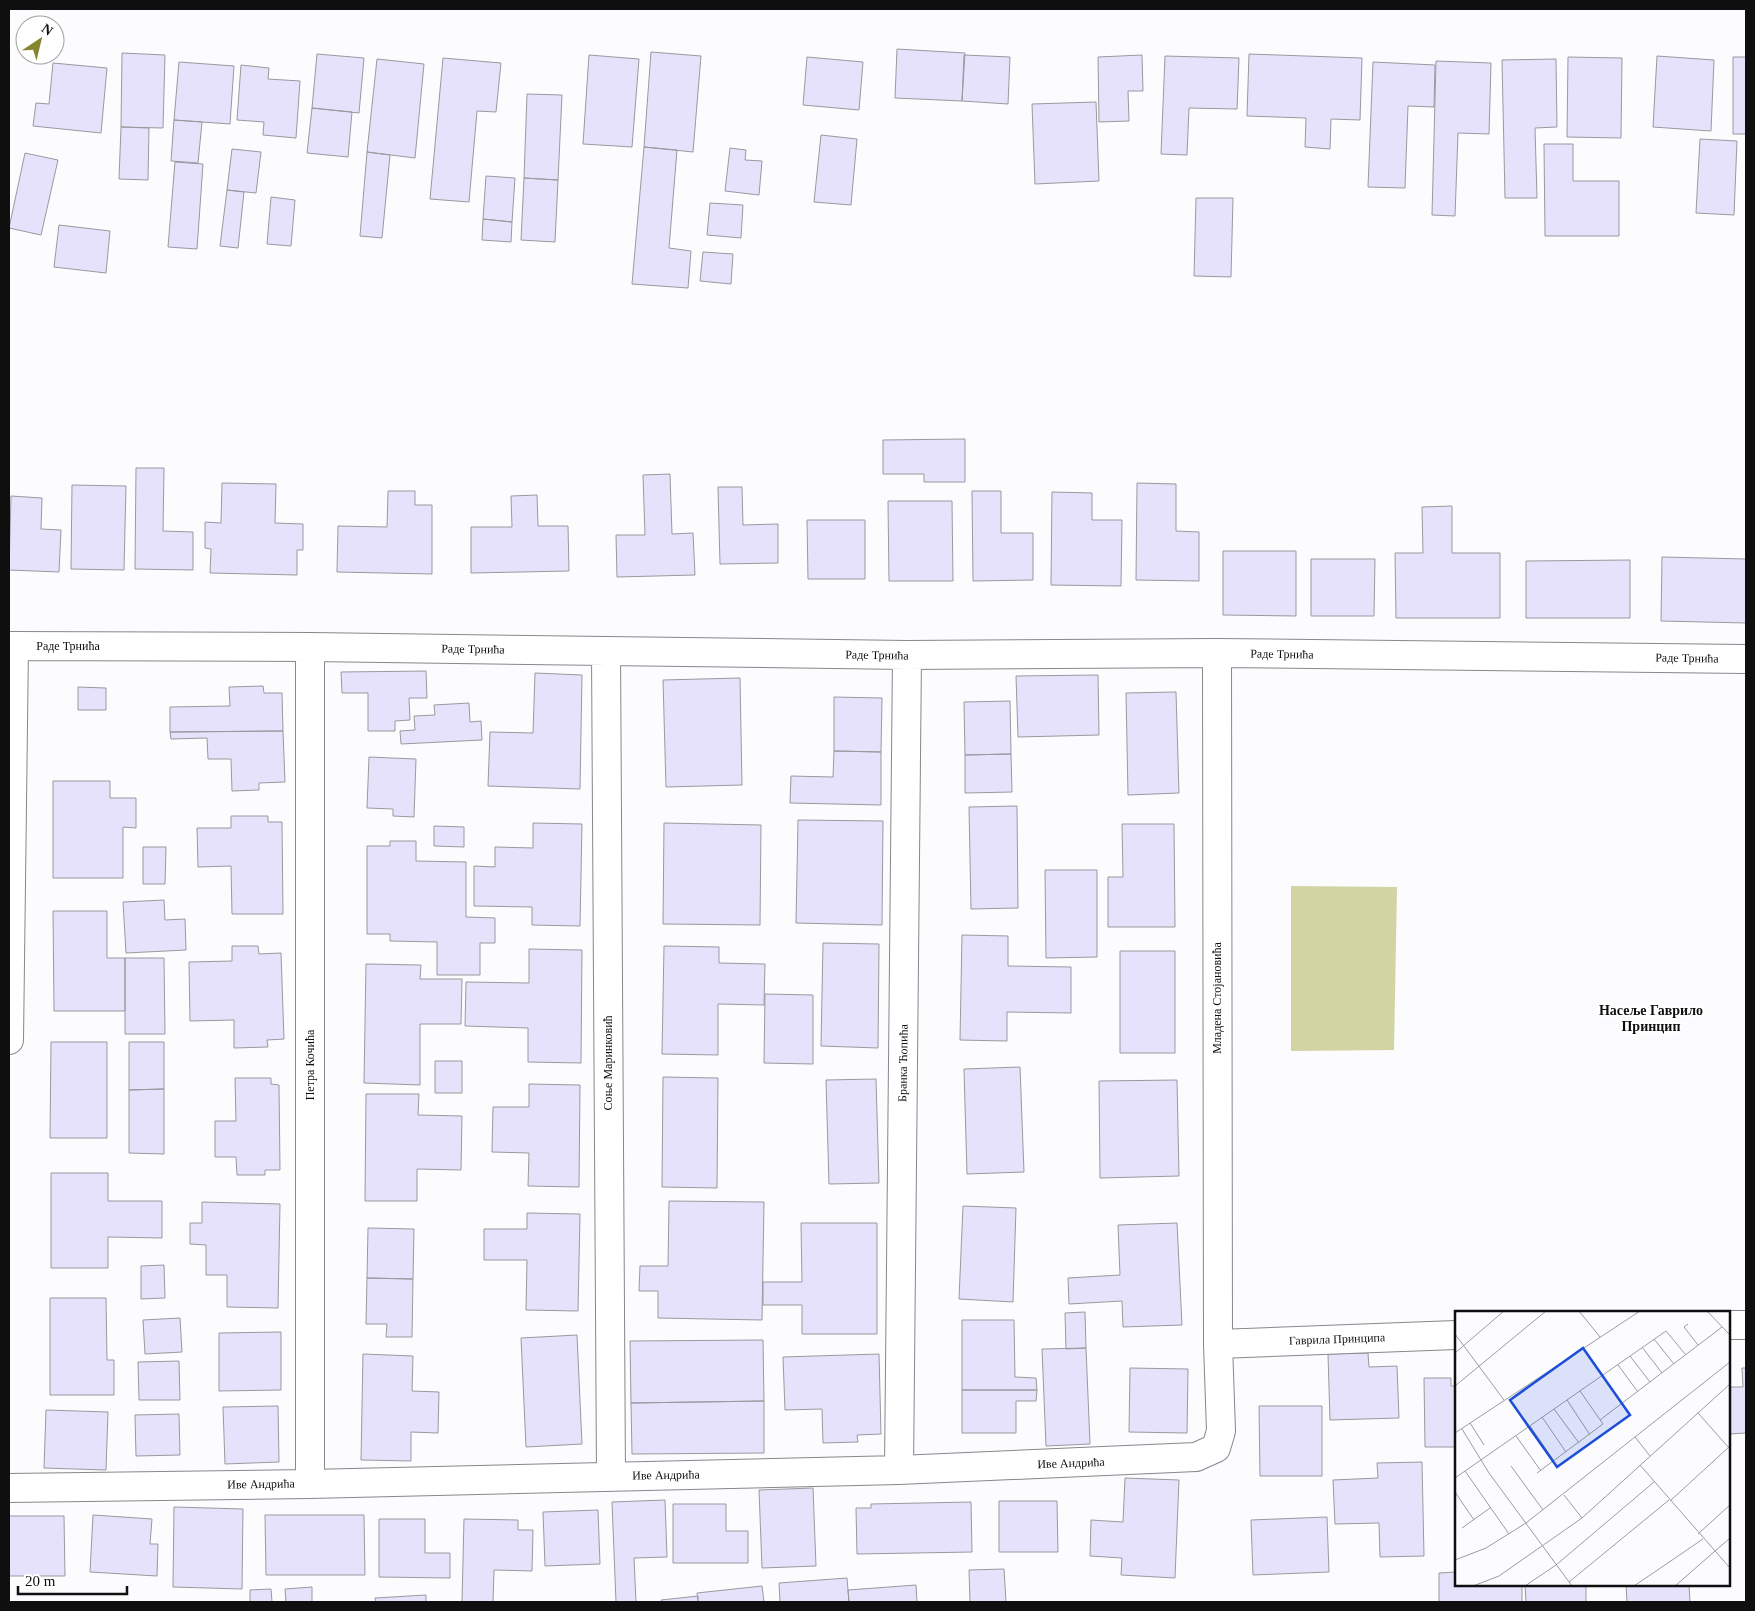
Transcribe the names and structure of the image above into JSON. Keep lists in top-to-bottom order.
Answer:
{
  "streets": {
    "street": [
      "Раде Трнића",
      "Младена Стојановића",
      "Соње Маринковић",
      "Бранка Ћопића",
      "Петра Кочића",
      "Гаврила Принципа",
      "Иве Андрића"
    ]
  },
  "crossings": [
    ["Раде Трнића", "Младена Стојановића"],
    ["Раде Трнића", "Соње Маринковић"],
    ["Раде Трнића", "Бранка Ћопића"],
    ["Раде Трнића", "Петра Кочића"],
    ["Младена Стојановића", "Гаврила Принципа"],
    ["Младена Стојановића", "Иве Андрића"],
    ["Соње Маринковић", "Иве Андрића"],
    ["Бранка Ћопића", "Иве Андрића"],
    ["Петра Кочића", "Иве Андрића"],
    ["Гаврила Принципа", "Иве Андрића"]
  ],
  "districts": ["Насеље Гаврило Принцип"],
  "scale_bar": "20 m",
  "north": "top right"
}
